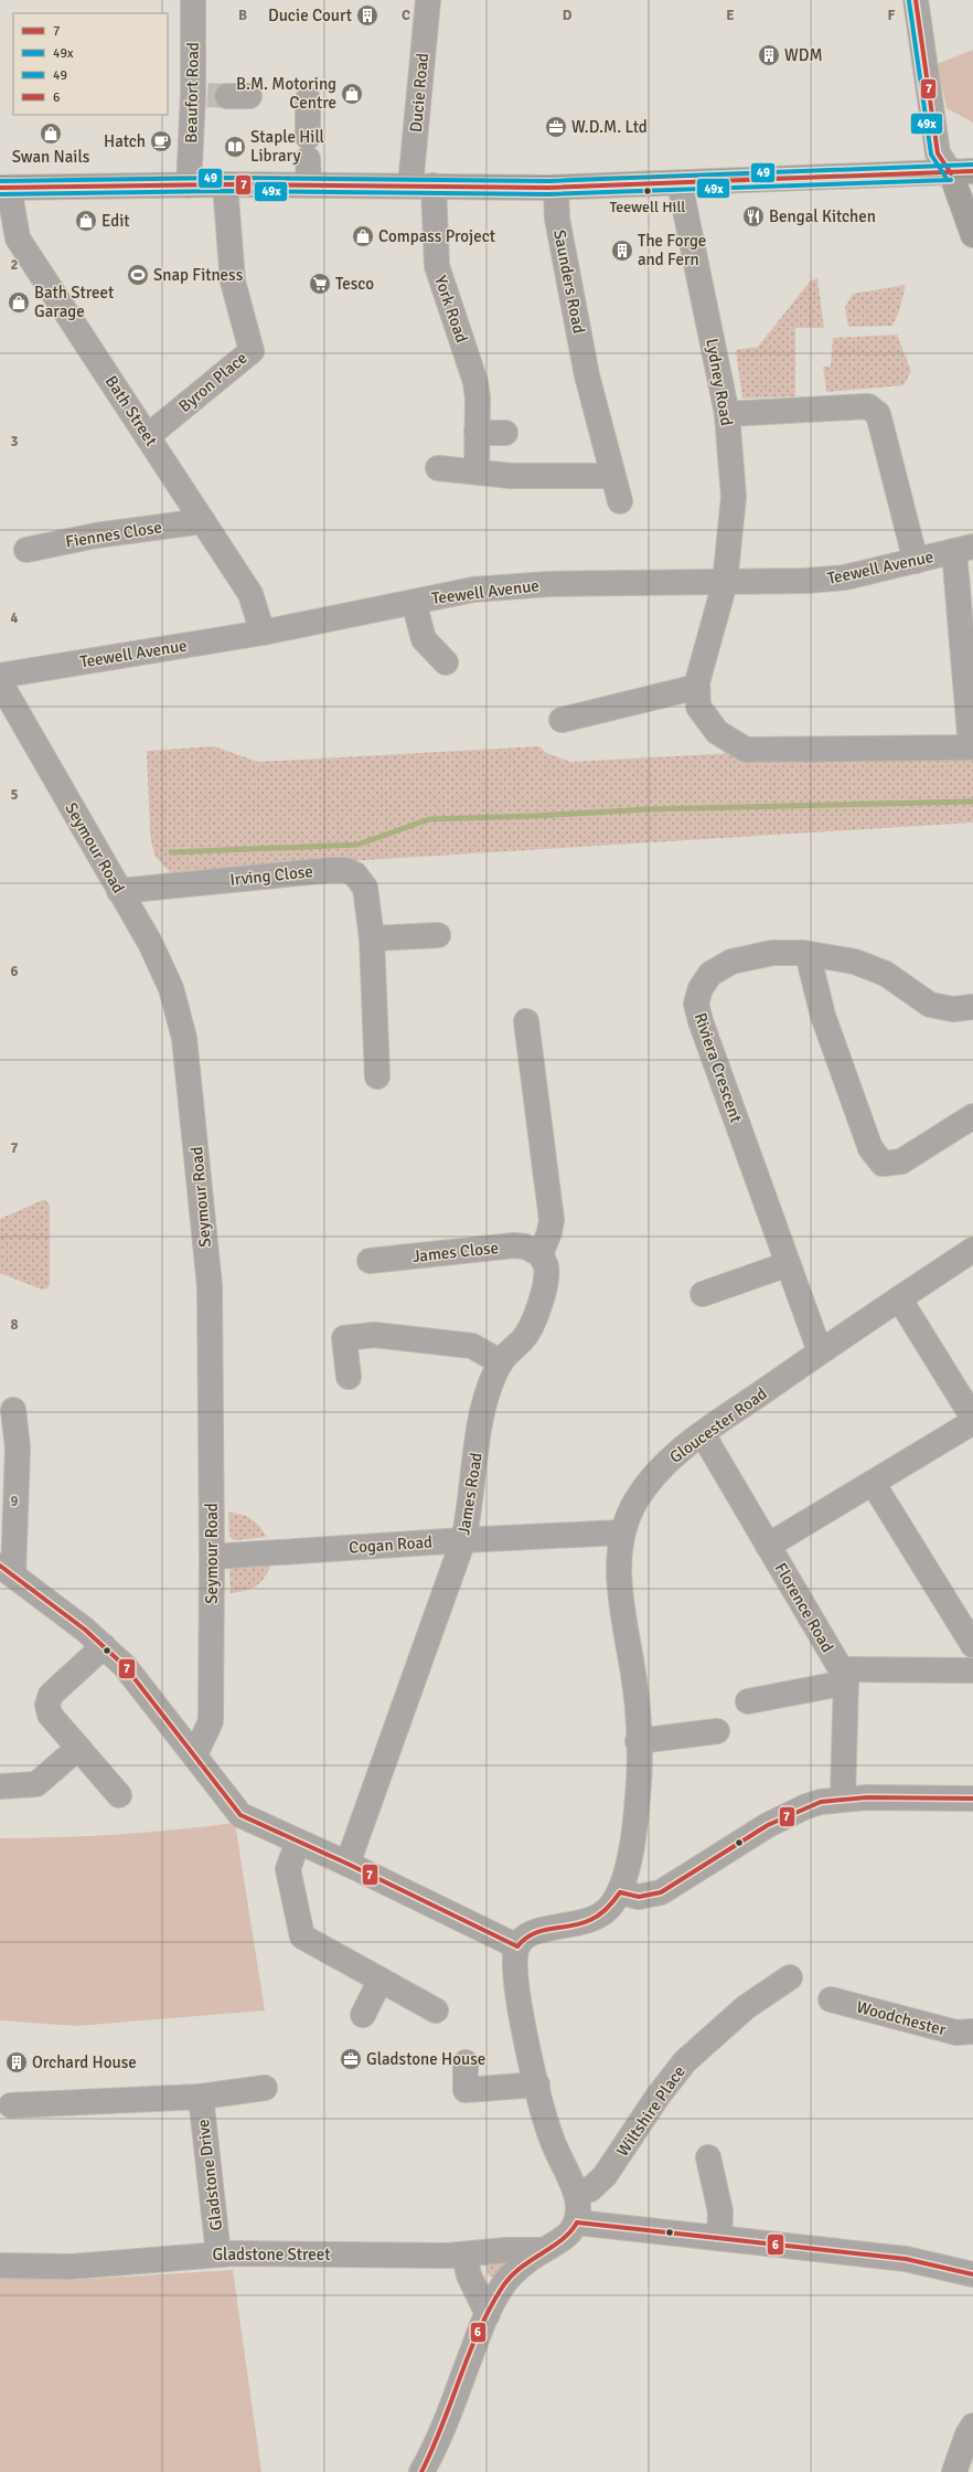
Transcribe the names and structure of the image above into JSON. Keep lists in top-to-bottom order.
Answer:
{
  "streets": {
    "street": [
      "Beaufort Road",
      "Ducie Road",
      "Saunders Road",
      "York Road",
      "Byron Place",
      "Lydney Road",
      "Bath Street",
      "Fiennes Close",
      "Teewell Avenue",
      "Seymour Road",
      "Irving Close",
      "Riviera Crescent",
      "James Close",
      "Gloucester Road",
      "James Road",
      "Cogan Road",
      "Florence Road",
      "Woodchester",
      "Wiltshire Place",
      "Gladstone Drive",
      "Gladstone Street"
    ]
  },
  "crossings": [
    ["Ducie Road", "York Road"],
    ["Byron Place", "Bath Street"],
    ["Lydney Road", "Teewell Avenue"],
    ["Bath Street", "Fiennes Close"],
    ["Bath Street", "Teewell Avenue"],
    ["Seymour Road", "Irving Close"],
    ["Seymour Road", "Cogan Road"],
    ["Riviera Crescent", "Gloucester Road"],
    ["James Close", "James Road"],
    ["Gloucester Road", "Cogan Road"],
    ["Gloucester Road", "Florence Road"],
    ["James Road", "Cogan Road"],
    ["Gladstone Drive", "Gladstone Street"]
  ],
  "places": {
    "building": [
      "Ducie Court",
      "WDM",
      "The Forge and Fern",
      "Orchard House"
    ],
    "shop": [
      "B.M. Motoring Centre",
      "Swan Nails",
      "Edit",
      "Compass Project",
      "Bath Street Garage"
    ],
    "office": ["W.D.M. Ltd", "Gladstone House"],
    "cafe": ["Hatch"],
    "library": ["Staple Hill Library"],
    "other": ["Teewell Hill"],
    "restaurant": ["Bengal Kitchen"],
    "sports": ["Snap Fitness"],
    "supermarket": ["Tesco"]
  },
  "lines": [
    "transit line 7",
    "transit line 49x",
    "transit line 49",
    "transit line 6"
  ],
  "legend": [
    "7",
    "49x",
    "49",
    "6"
  ],
  "grid": {
    "columns": [
      "B",
      "C",
      "D",
      "E",
      "F"
    ],
    "rows": [
      "2",
      "3",
      "4",
      "5",
      "6",
      "7",
      "8",
      "9"
    ]
  }
}
